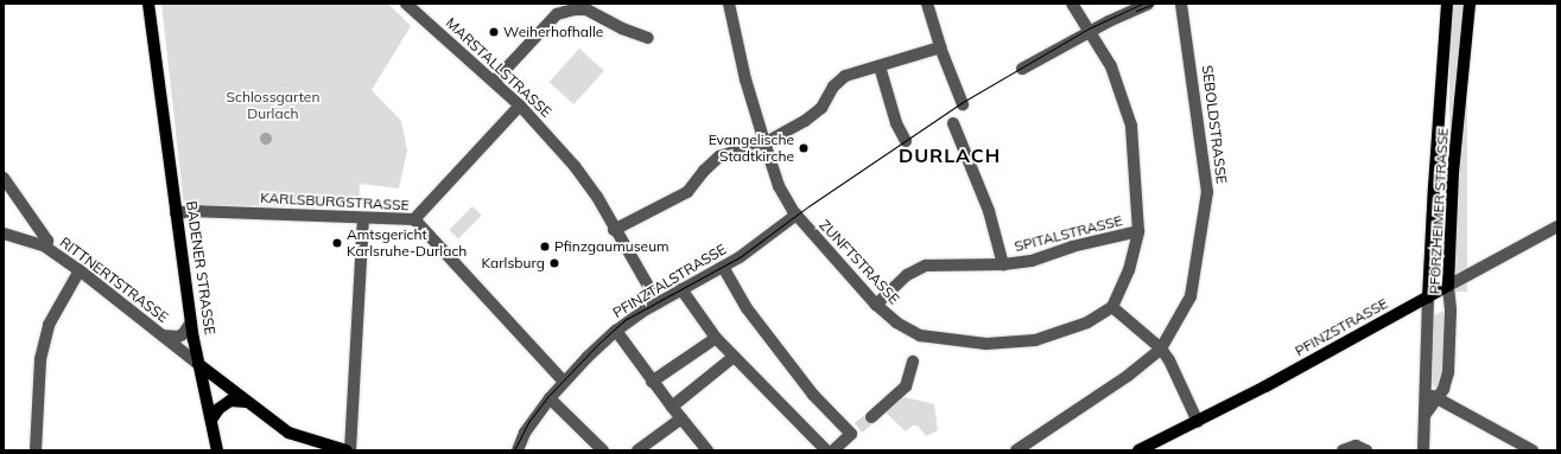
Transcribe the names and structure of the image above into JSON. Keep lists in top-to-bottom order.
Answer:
{
  "streets": {
    "main road": ["PFORZHEIMER STRASSE", "BADENER STRASSE", "PFINZSTRASSE"],
    "street": [
      "MARSTALLSTRASSE",
      "SEBOLDSTRASSE",
      "KARLSBURGSTRASSE",
      "SPITALSTRASSE",
      "ZUNFTSTRASSE",
      "RITTNERTSTRASSE",
      "PFINZTALSTRASSE"
    ]
  },
  "crossings": [
    ["MARSTALLSTRASSE", "PFINZTALSTRASSE"],
    ["KARLSBURGSTRASSE", "BADENER STRASSE"],
    ["KARLSBURGSTRASSE", "PFINZTALSTRASSE"],
    ["PFORZHEIMER STRASSE", "PFINZSTRASSE"],
    ["SPITALSTRASSE", "ZUNFTSTRASSE"],
    ["ZUNFTSTRASSE", "PFINZTALSTRASSE"],
    ["BADENER STRASSE", "RITTNERTSTRASSE"]
  ],
  "districts": ["DURLACH"],
  "parks": ["Schlossgarten Durlach"],
  "places": [
    "Weiherhofhalle",
    "Evangelische Stadtkirche",
    "Amtsgericht Karlsruhe-Durlach",
    "Pfinzgaumuseum",
    "Karlsburg"
  ]
}
